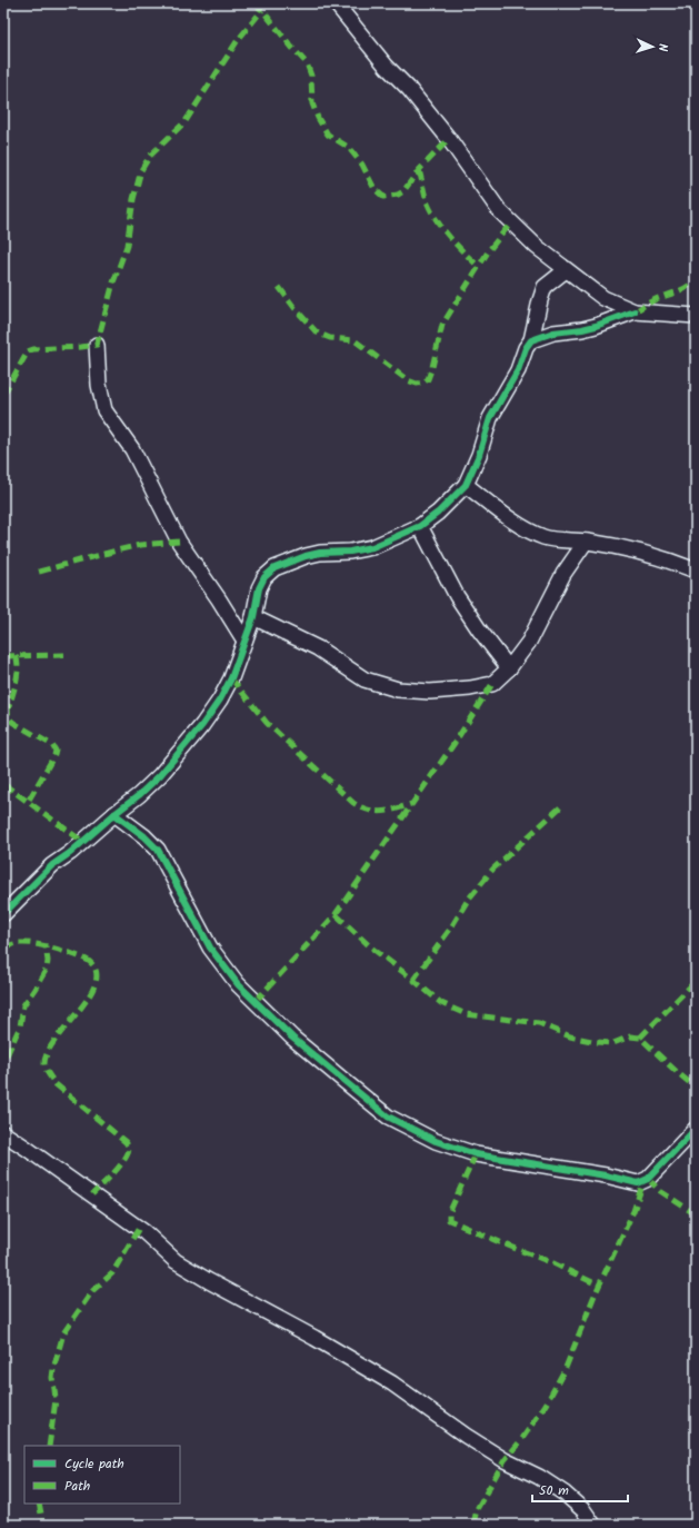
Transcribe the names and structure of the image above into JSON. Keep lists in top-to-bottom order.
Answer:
{
  "legend": ["Cycle path", "Path"],
  "scale_bar": "50 m",
  "north": "right"
}
